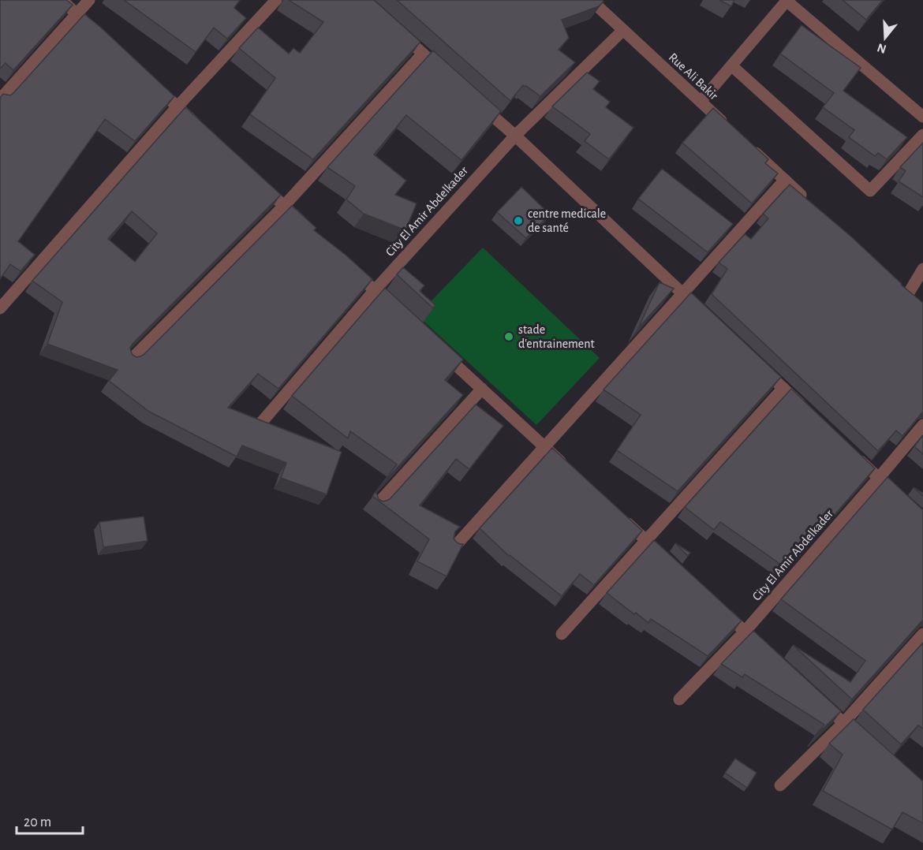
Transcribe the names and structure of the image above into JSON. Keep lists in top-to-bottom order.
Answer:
{
  "streets": {
    "street": ["Rue Ali Bakir", "City El Amir Abdelkader"]
  },
  "crossings": [
    ["Rue Ali Bakir", "City El Amir Abdelkader"]
  ],
  "places": ["centre medicale de santé", "stade d'entrainement"],
  "scale_bar": "20 m",
  "north": "bottom"
}
